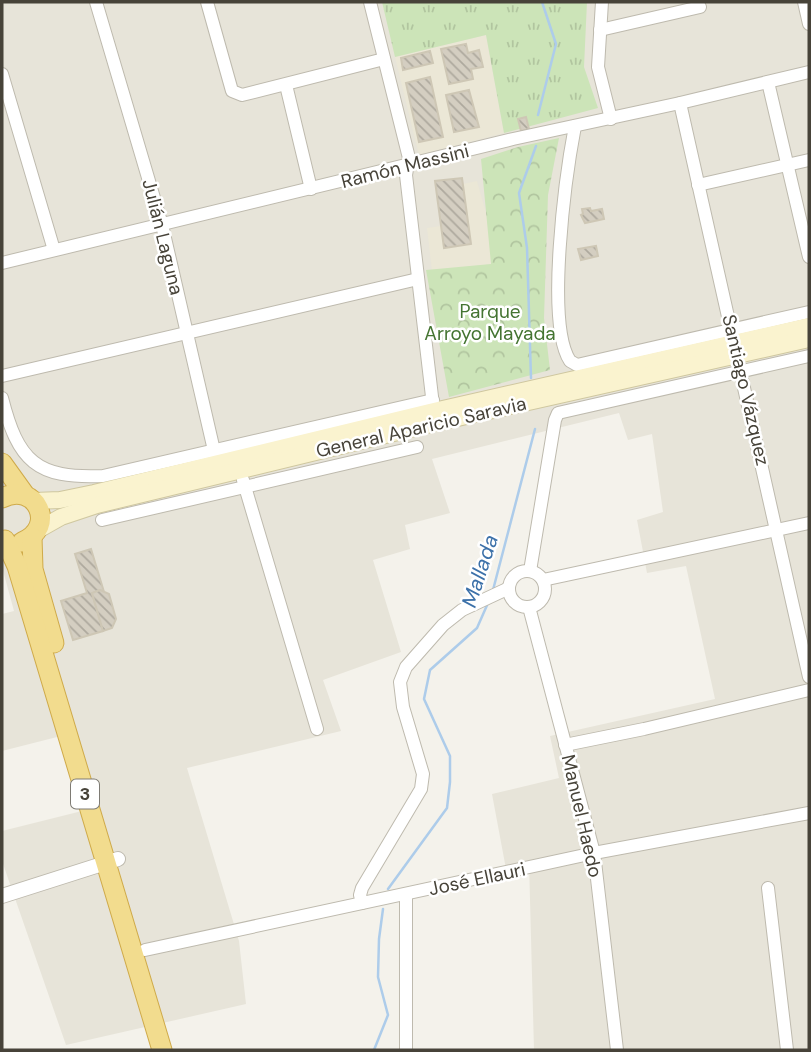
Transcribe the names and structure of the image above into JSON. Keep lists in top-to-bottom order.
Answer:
{
  "streets": {
    "highway": ["3"],
    "main road": ["General Aparicio Saravia"],
    "street": [
      "Ramón Massini",
      "Julián Laguna",
      "Santiago Vázquez",
      "Manuel Haedo",
      "José Ellauri"
    ]
  },
  "crossings": [
    ["Ramón Massini", "Julián Laguna"],
    ["Ramón Massini", "Santiago Vázquez"],
    ["Ramón Massini", "General Aparicio Saravia"],
    ["Julián Laguna", "General Aparicio Saravia"],
    ["Santiago Vázquez", "General Aparicio Saravia"],
    ["General Aparicio Saravia", "3"],
    ["General Aparicio Saravia", "Manuel Haedo"],
    ["3", "José Ellauri"],
    ["Manuel Haedo", "José Ellauri"]
  ],
  "water": ["Mallada"],
  "parks": ["Parque Arroyo Mayada"]
}
